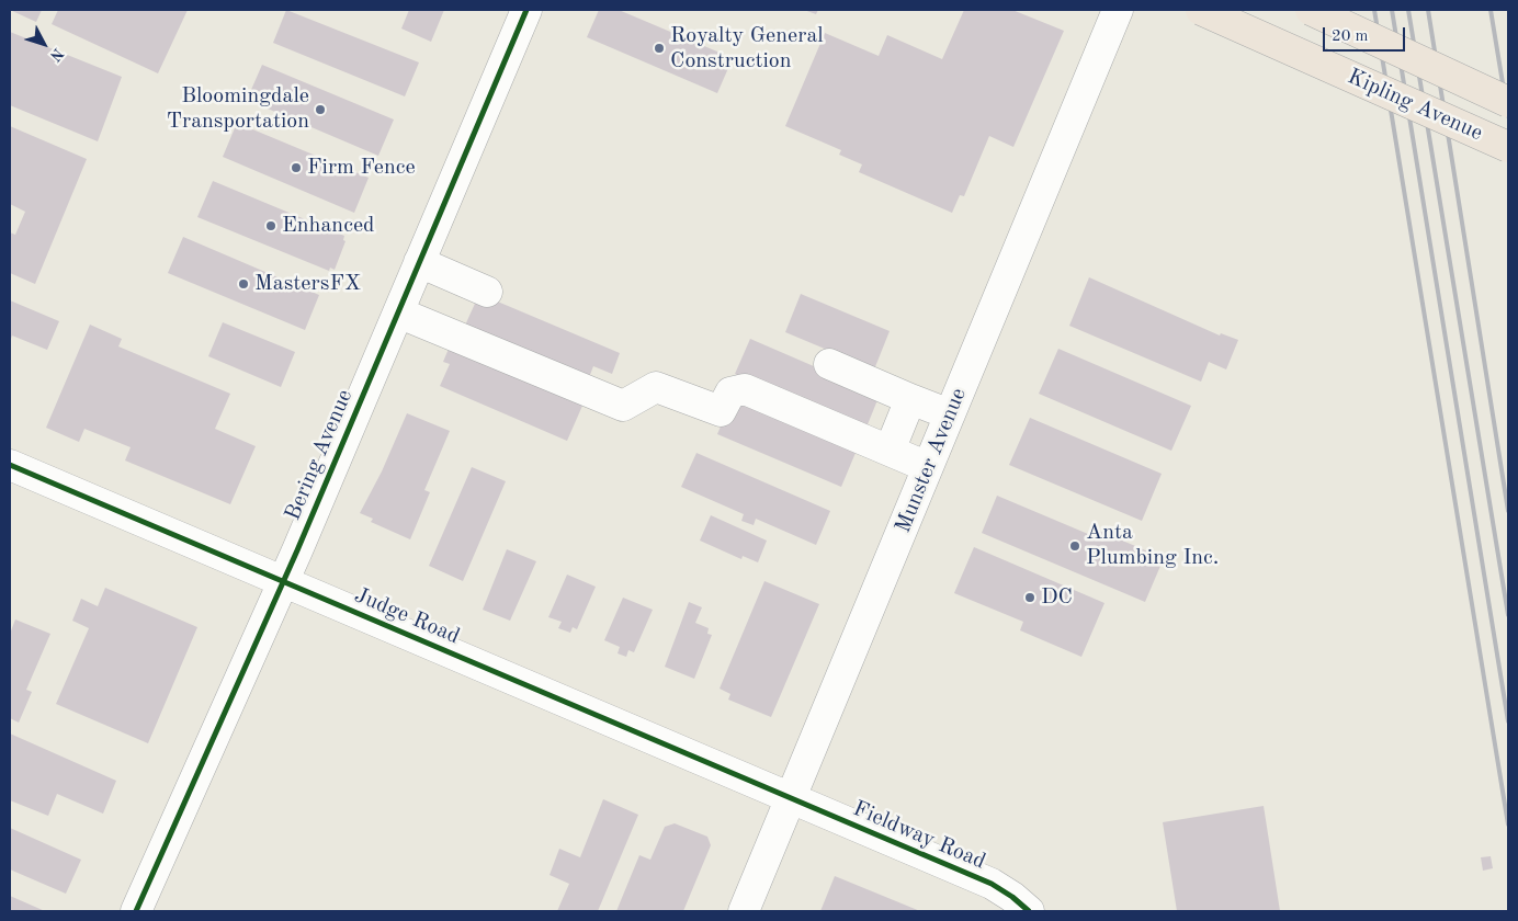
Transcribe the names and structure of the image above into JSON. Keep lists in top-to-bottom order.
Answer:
{
  "streets": {
    "main road": ["Kipling Avenue"],
    "street": [
      "Bering Avenue",
      "Munster Avenue",
      "Judge Road",
      "Fieldway Road"
    ]
  },
  "crossings": [
    ["Bering Avenue", "Judge Road"],
    ["Munster Avenue", "Judge Road"],
    ["Munster Avenue", "Fieldway Road"],
    ["Judge Road", "Fieldway Road"]
  ],
  "places": [
    "Royalty General Construction",
    "Bloomingdale Transportation",
    "Firm Fence",
    "Enhanced",
    "MastersFX",
    "Anta Plumbing Inc.",
    "DC"
  ],
  "scale_bar": "20 m",
  "north": "bottom right"
}
